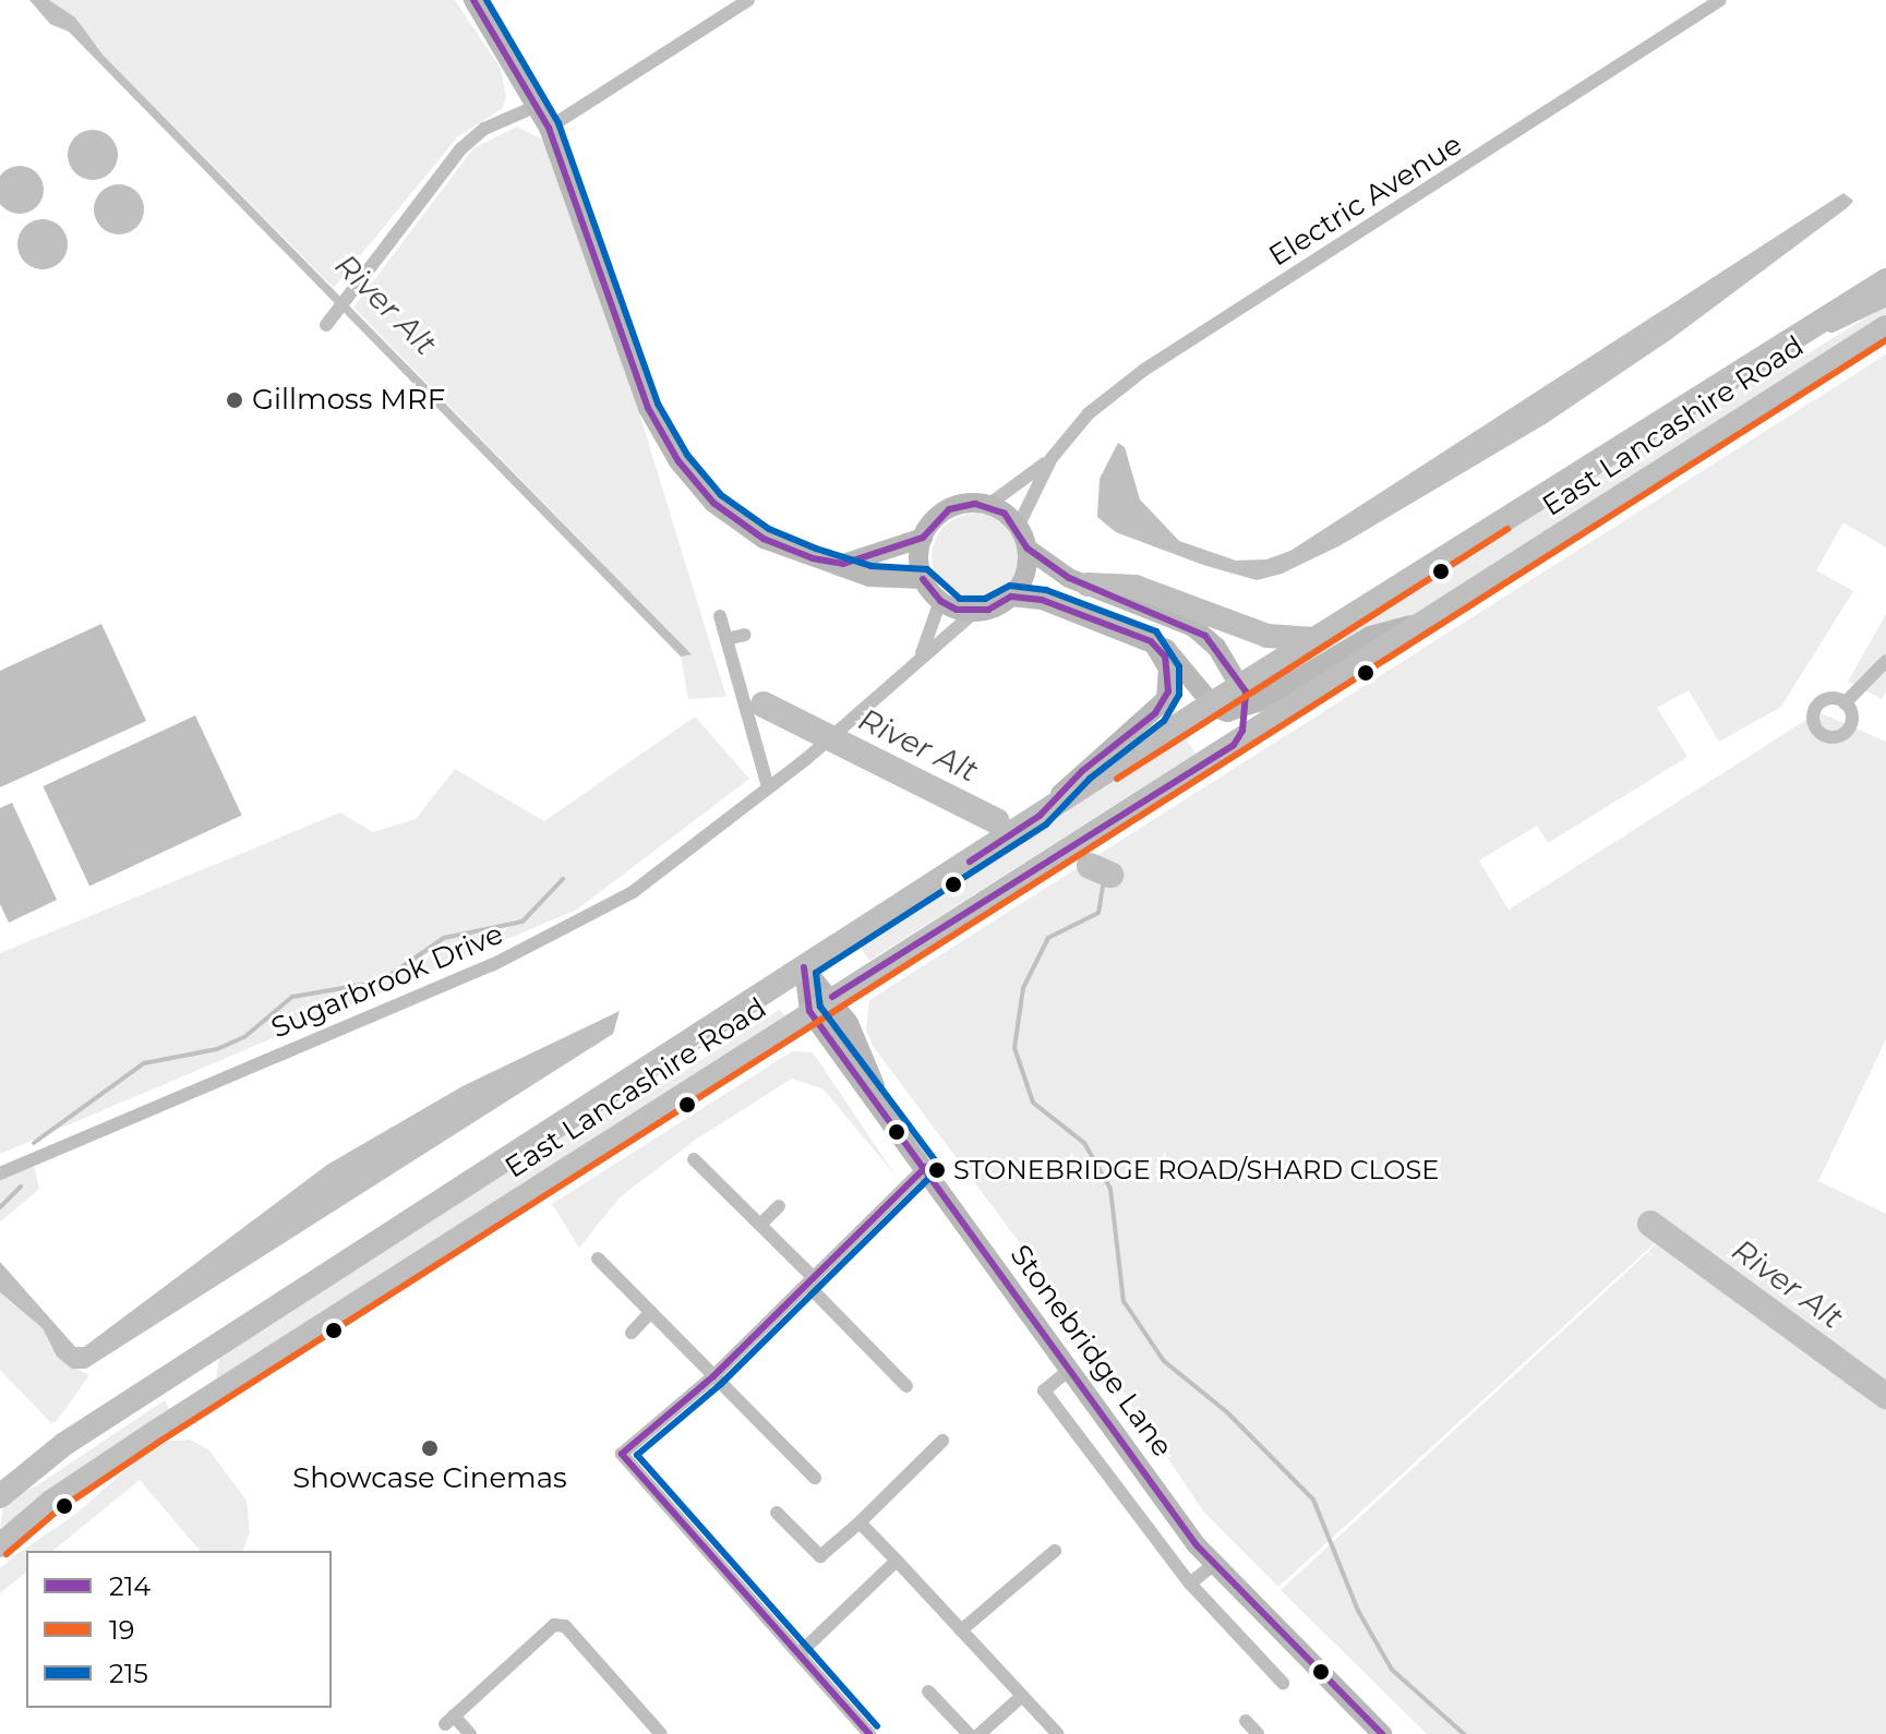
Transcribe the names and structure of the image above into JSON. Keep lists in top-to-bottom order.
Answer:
{
  "streets": {
    "highway": ["East Lancashire Road"],
    "street": ["Electric Avenue", "Sugarbrook Drive", "Stonebridge Lane"]
  },
  "crossings": [
    ["Electric Avenue", "Sugarbrook Drive"],
    ["East Lancashire Road", "Stonebridge Lane"]
  ],
  "water": ["River Alt"],
  "places": ["Gillmoss MRF", "STONEBRIDGE ROAD/SHARD CLOSE", "Showcase Cinemas"],
  "lines": ["transit line 214", "transit line 215", "transit line 19"],
  "legend": ["214", "19", "215"]
}
